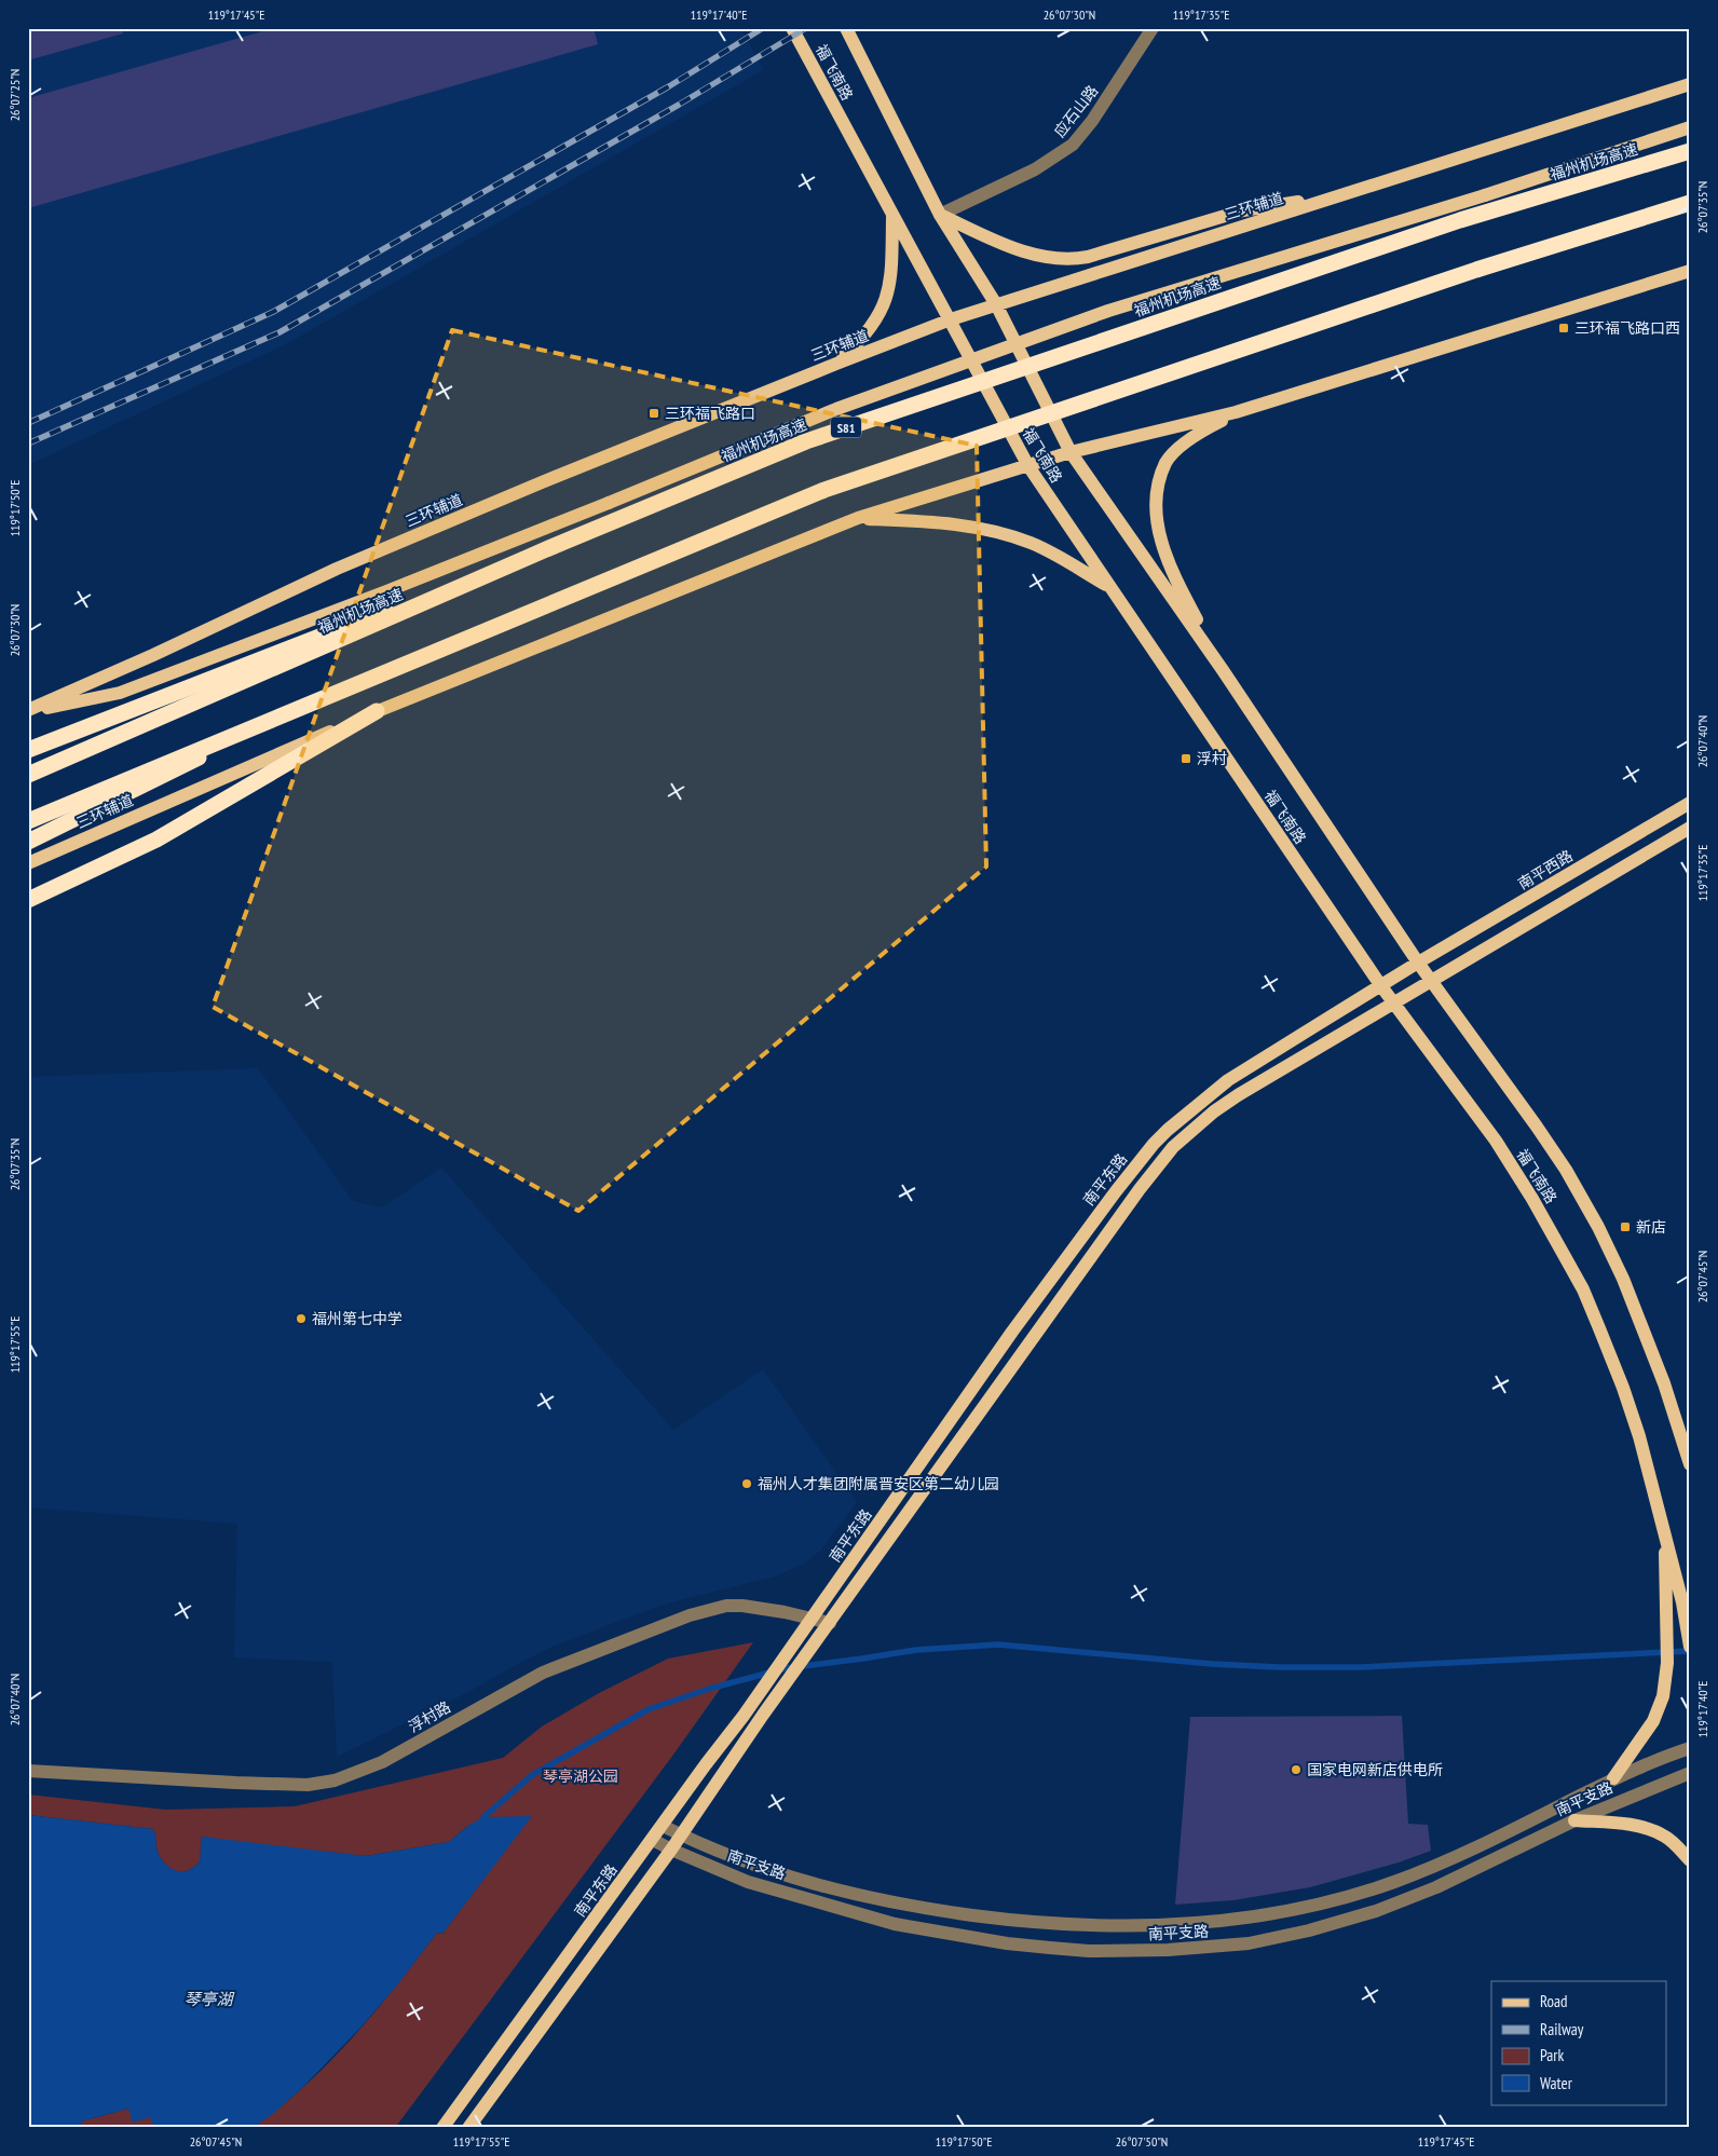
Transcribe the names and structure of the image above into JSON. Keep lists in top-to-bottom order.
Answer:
{
  "streets": {
    "highway": ["福州机场高速", "S81"],
    "main road": [
      "福飞南路",
      "三环辅道",
      "南平西路",
      "南平东路"
    ],
    "street": ["应石山路", "浮村路", "南平支路"]
  },
  "crossings": [
    ["福飞南路", "应石山路"],
    ["福飞南路", "三环辅道"],
    ["福飞南路", "南平西路"],
    ["福飞南路", "南平东路"],
    ["南平西路", "南平东路"],
    ["南平东路", "浮村路"],
    ["南平东路", "南平支路"]
  ],
  "water": ["琴亭湖"],
  "parks": ["琴亭湖公园"],
  "places": {
    "transit": [
      "三环福飞路口西",
      "三环福飞路口",
      "浮村",
      "新店"
    ],
    "other": ["福州第七中学", "福州人才集团附属晋安区第二幼儿园", "国家电网新店供电所"]
  },
  "legend": [
    "Road",
    "Railway",
    "Park",
    "Water"
  ],
  "coordinates": [
    "119°17'45\"E",
    "119°17'40\"E",
    "26°07'30\"N",
    "119°17'35\"E",
    "26°07'25\"N",
    "26°07'35\"N",
    "119°17'50\"E",
    "26°07'40\"N",
    "26°07'45\"N",
    "119°17'55\"E",
    "26°07'50\"N"
  ]
}
